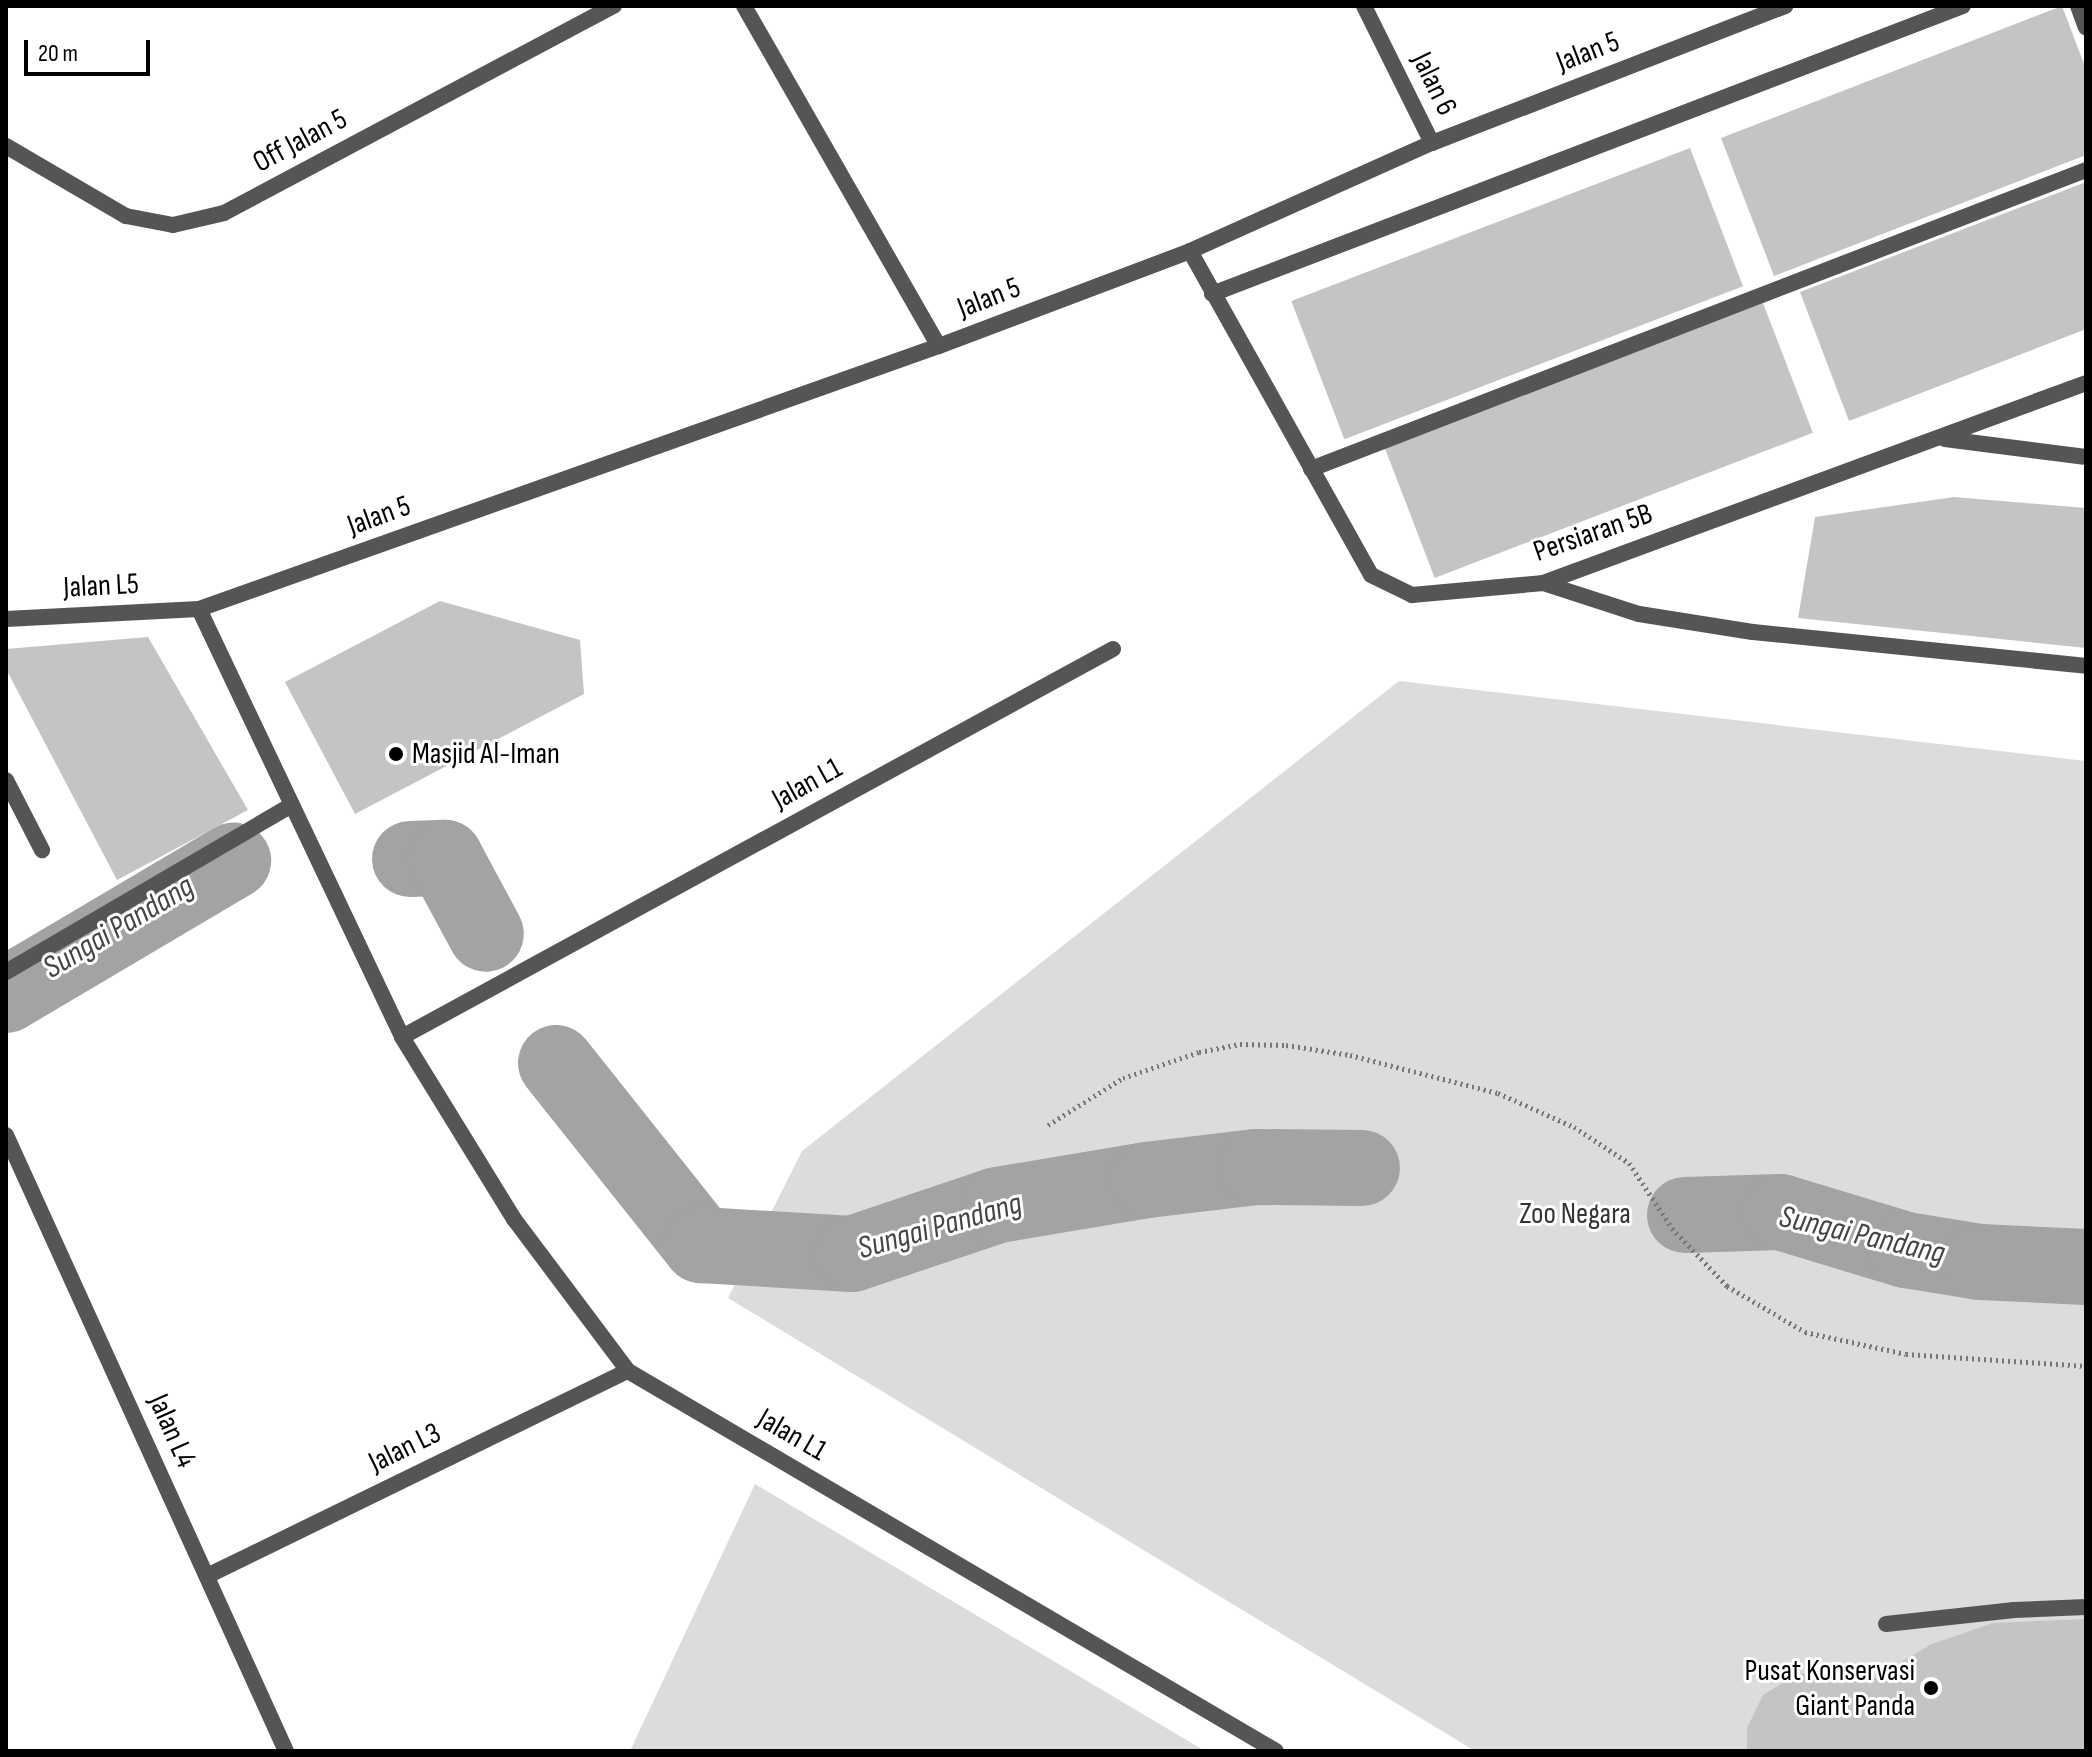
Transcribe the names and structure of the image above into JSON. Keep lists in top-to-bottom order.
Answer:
{
  "streets": {
    "street": [
      "Jalan 5",
      "Jalan 6",
      "Off Jalan 5",
      "Persiaran 5B",
      "Jalan L5",
      "Jalan L1",
      "Jalan L4",
      "Jalan L3"
    ]
  },
  "crossings": [
    ["Jalan 5", "Jalan 6"],
    ["Jalan 5", "Persiaran 5B"],
    ["Jalan 5", "Jalan L5"],
    ["Jalan 5", "Jalan L1"],
    ["Jalan L5", "Jalan L1"],
    ["Jalan L1", "Jalan L3"],
    ["Jalan L4", "Jalan L3"]
  ],
  "water": ["Sungai Pandang"],
  "parks": ["Zoo Negara"],
  "places": ["Masjid Al-Iman", "Pusat Konservasi Giant Panda"],
  "scale_bar": "20 m"
}
